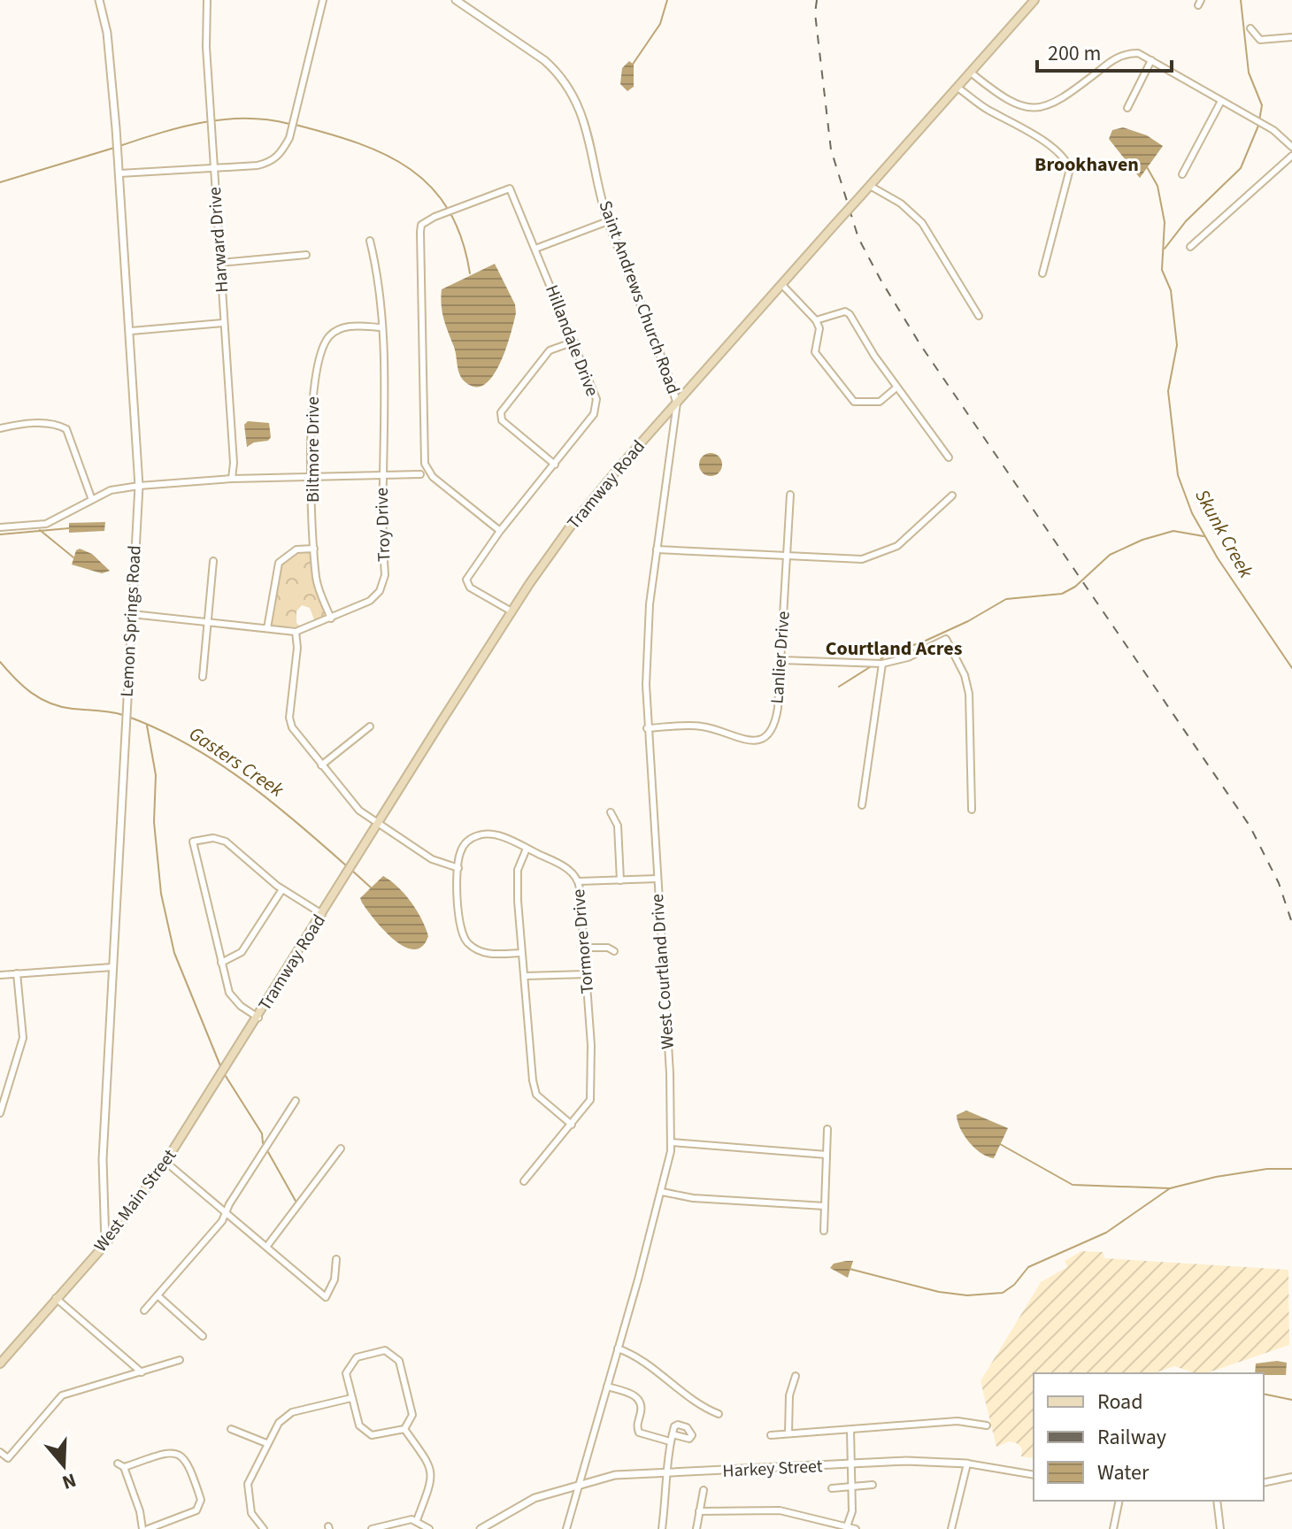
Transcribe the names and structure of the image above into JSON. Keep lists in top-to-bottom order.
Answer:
{
  "streets": {
    "main road": ["Tramway Road", "West Main Street"],
    "street": [
      "Harward Drive",
      "Saint Andrews Church Road",
      "Hillandale Drive",
      "Biltmore Drive",
      "Troy Drive",
      "Lemon Springs Road",
      "Lanlier Drive",
      "Tormore Drive",
      "West Courtland Drive",
      "Harkey Street"
    ]
  },
  "crossings": [
    ["Saint Andrews Church Road", "Tramway Road"],
    ["Saint Andrews Church Road", "West Courtland Drive"],
    ["Hillandale Drive", "Tramway Road"],
    ["Biltmore Drive", "Troy Drive"],
    ["Tramway Road", "West Courtland Drive"],
    ["Tramway Road", "West Main Street"],
    ["Troy Drive", "Lemon Springs Road"],
    ["Lemon Springs Road", "West Main Street"],
    ["Lanlier Drive", "West Courtland Drive"],
    ["West Courtland Drive", "Harkey Street"]
  ],
  "districts": ["Brookhaven", "Courtland Acres"],
  "water": ["Skunk Creek", "Gasters Creek"],
  "legend": ["Road", "Railway", "Water"],
  "scale_bar": "200 m",
  "north": "bottom"
}
